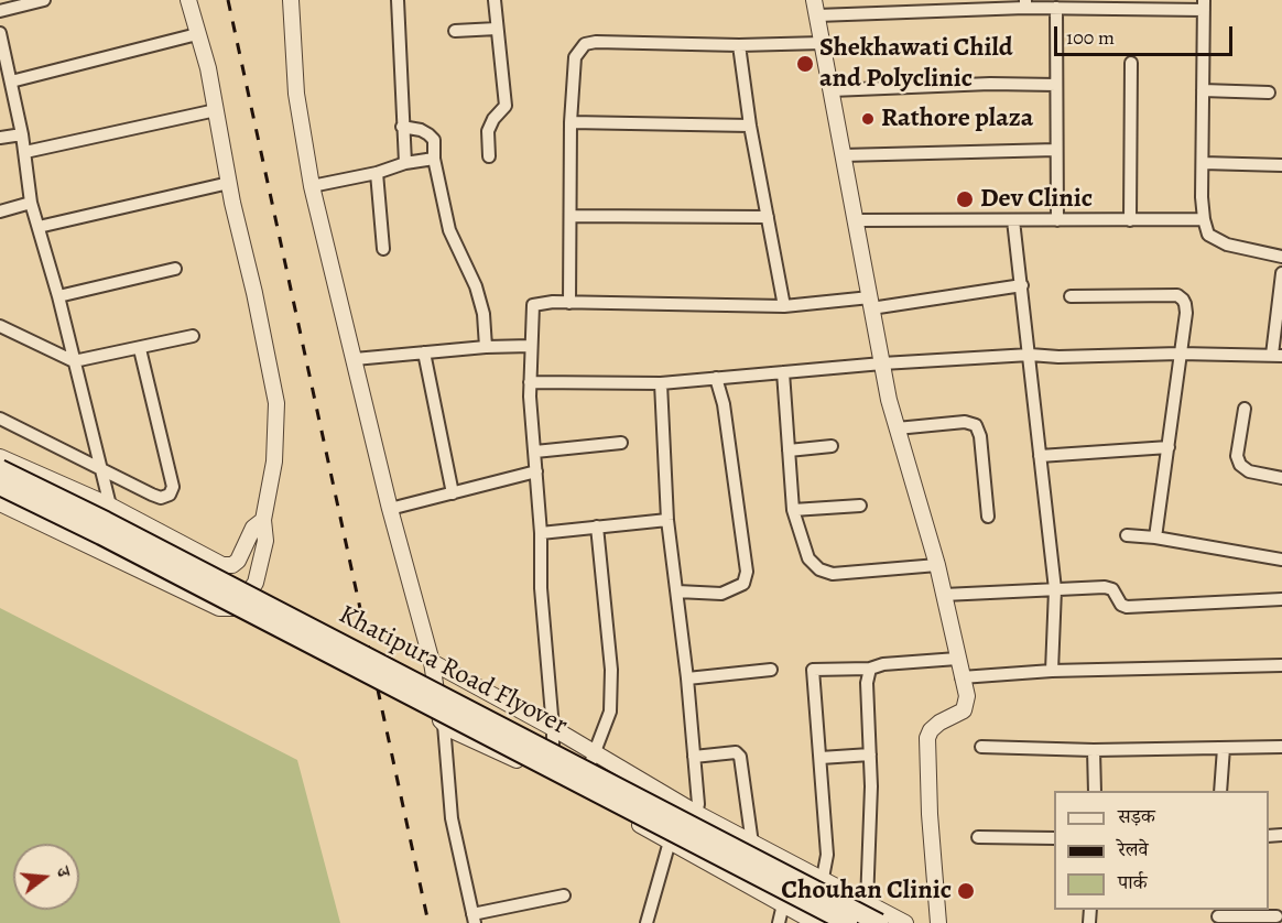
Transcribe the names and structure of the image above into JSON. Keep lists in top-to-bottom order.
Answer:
{
  "streets": {
    "main road": ["Khatipura Road Flyover"]
  },
  "places": [
    "Shekhawati Child and Polyclinic",
    "Rathore plaza",
    "Dev Clinic",
    "Chouhan Clinic"
  ],
  "legend": ["सड़क", "रेलवे", "पार्क"],
  "scale_bar": "100 m",
  "north": "right"
}
